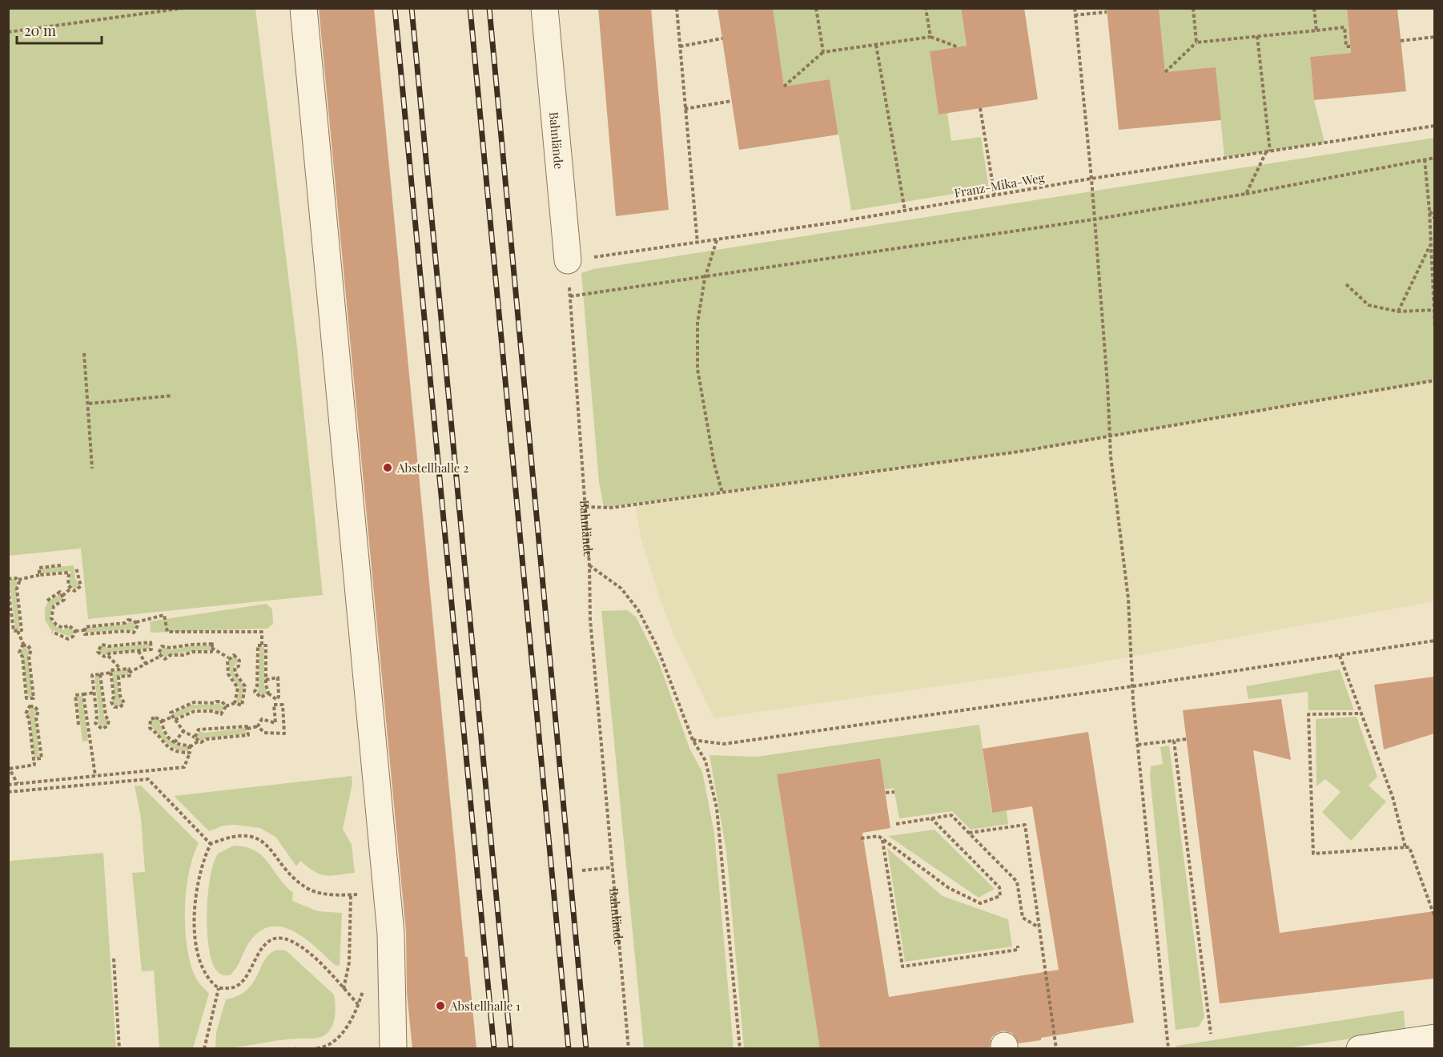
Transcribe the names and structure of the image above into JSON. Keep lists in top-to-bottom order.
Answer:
{
  "streets": {
    "street": ["Bahnlände"],
    "path": ["Franz-Mika-Weg"]
  },
  "crossings": [
    ["Bahnlände", "Franz-Mika-Weg"]
  ],
  "places": ["Abstellhalle 2", "Abstellhalle 1"],
  "scale_bar": "20 m"
}
